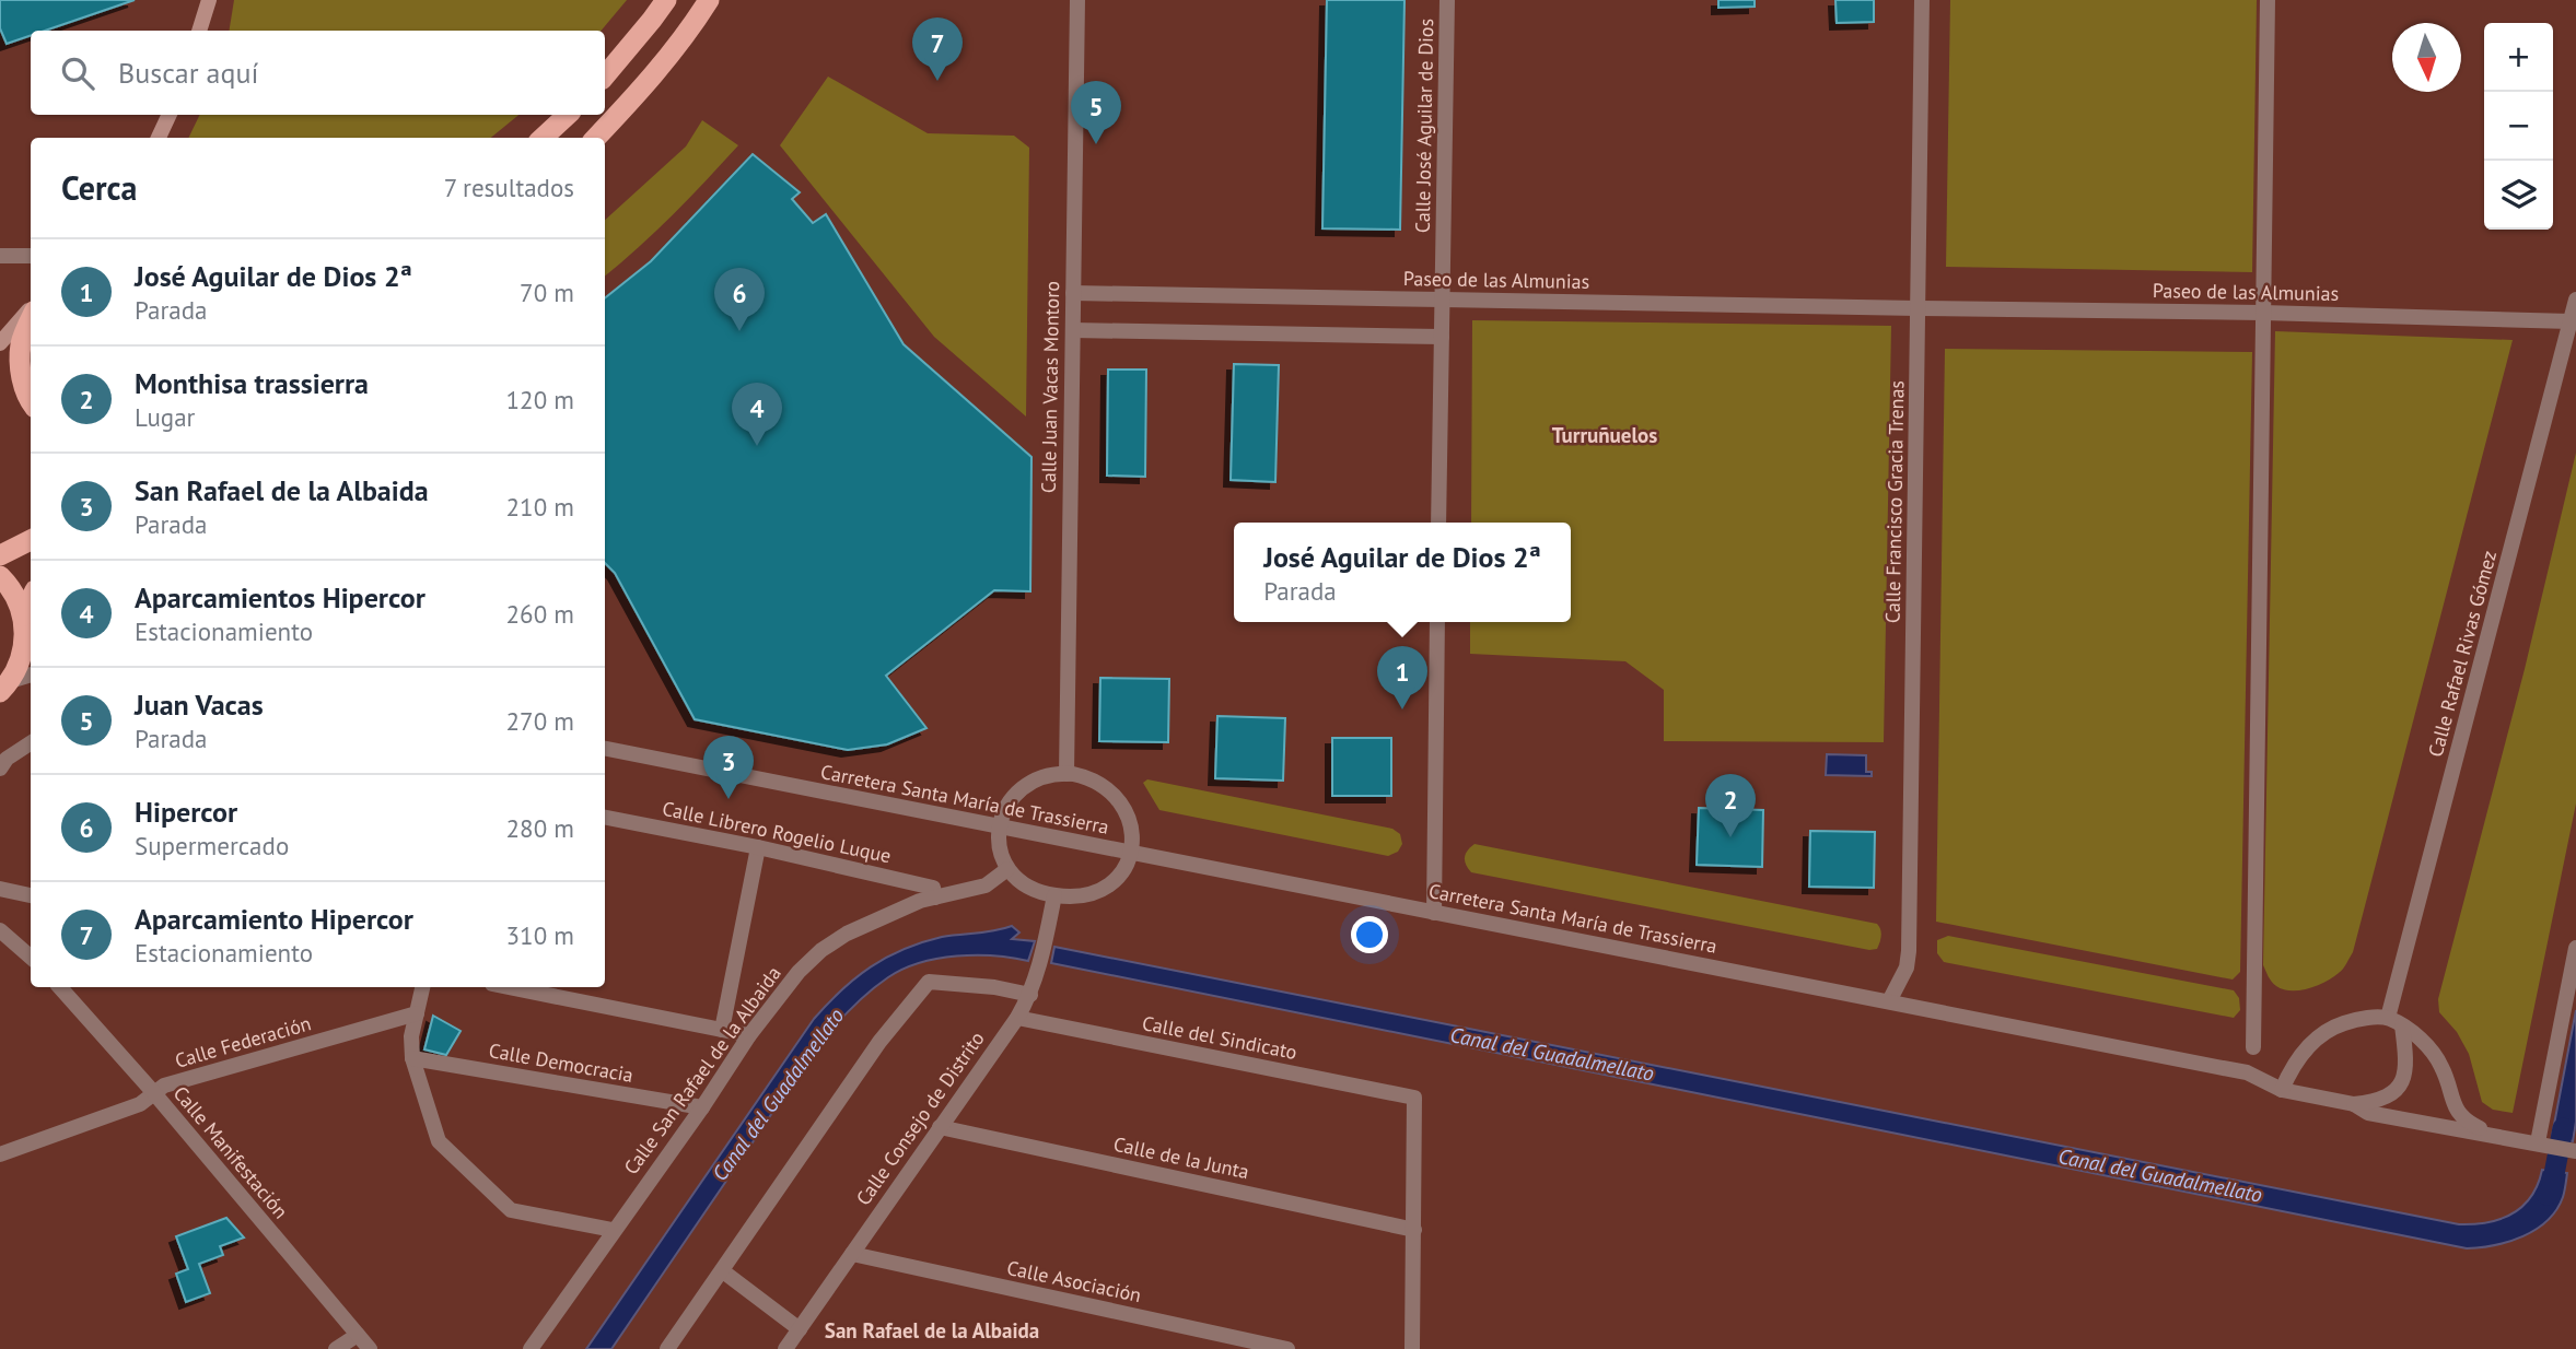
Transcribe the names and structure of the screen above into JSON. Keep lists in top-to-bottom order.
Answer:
{
  "streets": {
    "street": [
      "Calle José Aguilar de Dios",
      "Paseo de las Almunias",
      "Calle Juan Vacas Montoro",
      "Calle Francisco Gracia Trenas",
      "Calle Rafael Rivas Gómez",
      "Carretera Santa María de Trassierra",
      "Calle Librero Rogelio Luque",
      "Calle del Sindicato",
      "Calle Federación",
      "Calle Democracia",
      "Calle San Rafael de la Albaida",
      "Calle Consejo de Distrito",
      "Calle Manifestación",
      "Calle de la Junta",
      "Calle Asociación"
    ]
  },
  "crossings": [
    ["Calle José Aguilar de Dios", "Paseo de las Almunias"],
    ["Paseo de las Almunias", "Calle Juan Vacas Montoro"],
    ["Paseo de las Almunias", "Calle Francisco Gracia Trenas"],
    ["Paseo de las Almunias", "Calle Rafael Rivas Gómez"],
    ["Calle Francisco Gracia Trenas", "Carretera Santa María de Trassierra"],
    ["Calle Rafael Rivas Gómez", "Carretera Santa María de Trassierra"],
    ["Calle Librero Rogelio Luque", "Calle San Rafael de la Albaida"],
    ["Calle del Sindicato", "Calle Consejo de Distrito"],
    ["Calle del Sindicato", "Calle de la Junta"],
    ["Calle Federación", "Calle Manifestación"],
    ["Calle Democracia", "Calle San Rafael de la Albaida"],
    ["Calle Consejo de Distrito", "Calle de la Junta"],
    ["Calle Consejo de Distrito", "Calle Asociación"]
  ],
  "districts": ["Turruñuelos", "San Rafael de la Albaida"],
  "water": ["Canal del Guadalmellato"],
  "north": "bottom",
  "page": {
    "pins": [
      "7",
      "5",
      "6",
      "4",
      "1",
      "3",
      "2"
    ],
    "map_buttons": ["+", "−"],
    "search": "Buscar aquí",
    "heading": ["Cerca", "7 resultados"],
    "list": [
      {
        "mark": "1",
        "name": "José Aguilar de Dios 2ª",
        "note": "Parada",
        "value": "70 m"
      },
      {
        "mark": "2",
        "name": "Monthisa trassierra",
        "note": "Lugar",
        "value": "120 m"
      },
      {
        "mark": "3",
        "name": "San Rafael de la Albaida",
        "note": "Parada",
        "value": "210 m"
      },
      {
        "mark": "4",
        "name": "Aparcamientos Hipercor",
        "note": "Estacionamiento",
        "value": "260 m"
      },
      {
        "mark": "5",
        "name": "Juan Vacas",
        "note": "Parada",
        "value": "270 m"
      },
      {
        "mark": "6",
        "name": "Hipercor",
        "note": "Supermercado",
        "value": "280 m"
      },
      {
        "mark": "7",
        "name": "Aparcamiento Hipercor",
        "note": "Estacionamiento",
        "value": "310 m"
      }
    ],
    "popup": ["José Aguilar de Dios 2ª", "Parada"]
  }
}
